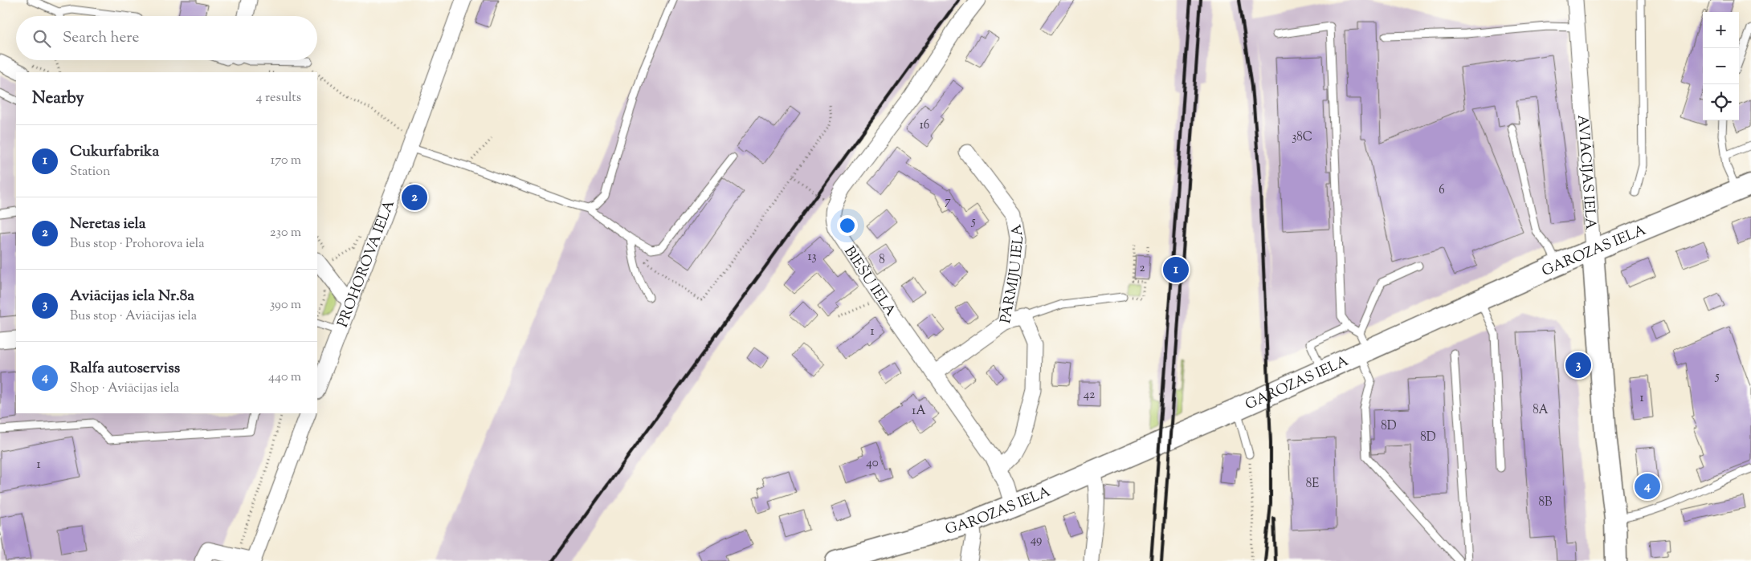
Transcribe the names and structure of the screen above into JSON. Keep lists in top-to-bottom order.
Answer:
{
  "streets": {
    "main road": ["AVIĀCIJAS IELA", "GAROZAS IELA"],
    "street": ["PROHOROVA IELA", "PĀRMIJU IELA", "BIEŠU IELA"]
  },
  "crossings": [
    ["AVIĀCIJAS IELA", "GAROZAS IELA"],
    ["GAROZAS IELA", "BIEŠU IELA"],
    ["PĀRMIJU IELA", "BIEŠU IELA"]
  ],
  "house_numbers": [
    "16",
    "38C",
    "6",
    "7",
    "5",
    "13",
    "8",
    "2",
    "1",
    "5",
    "42",
    "1",
    "8A",
    "1A",
    "8D",
    "8D",
    "40",
    "1",
    "8E",
    "8B",
    "49"
  ],
  "page": {
    "map_buttons": ["+", "−"],
    "search": "Search here",
    "heading": ["Nearby", "4 results"],
    "list": [
      {
        "mark": "1",
        "name": "Cukurfabrika",
        "note": "Station",
        "value": "170 m"
      },
      {
        "mark": "2",
        "name": "Neretas iela",
        "note": "Bus stop · Prohorova iela",
        "value": "230 m"
      },
      {
        "mark": "3",
        "name": "Aviācijas iela Nr.8a",
        "note": "Bus stop · Aviācijas iela",
        "value": "390 m"
      },
      {
        "mark": "4",
        "name": "Ralfa autoserviss",
        "note": "Shop · Aviācijas iela",
        "value": "440 m"
      }
    ],
    "pins": [
      "2",
      "1",
      "3",
      "4"
    ]
  }
}
